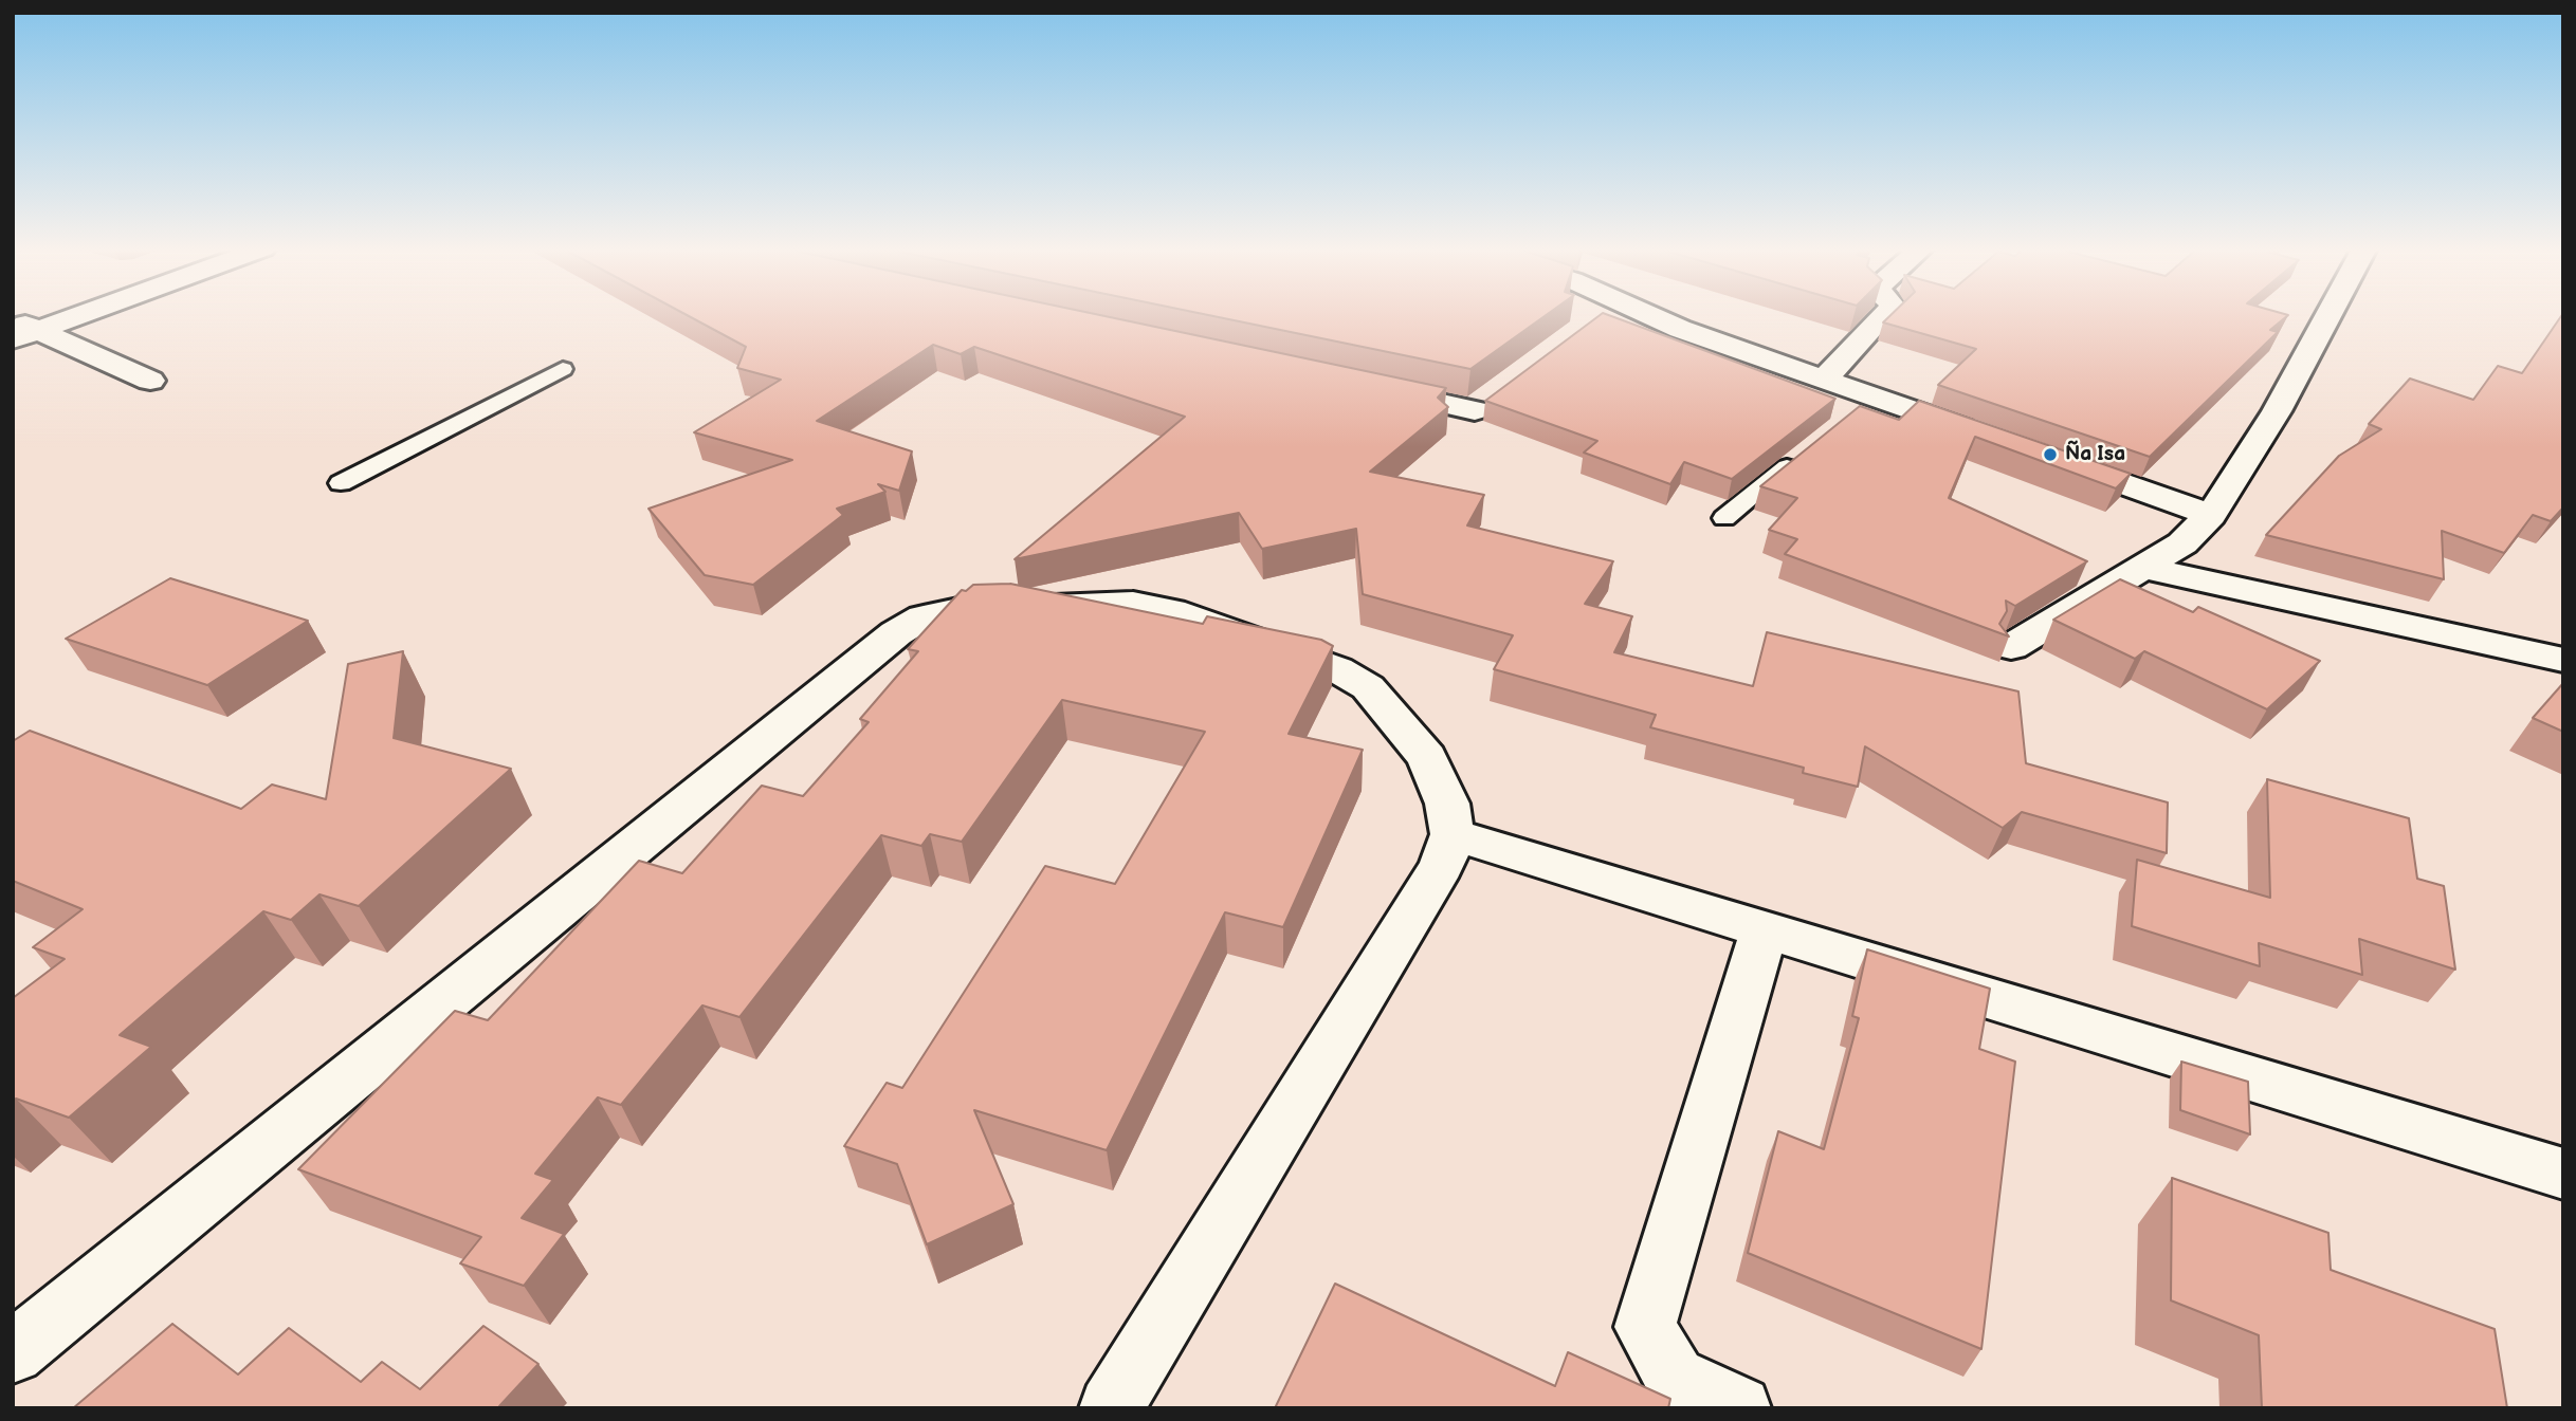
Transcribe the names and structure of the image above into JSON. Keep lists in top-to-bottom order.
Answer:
{
  "places": ["Ña Isa"]
}
